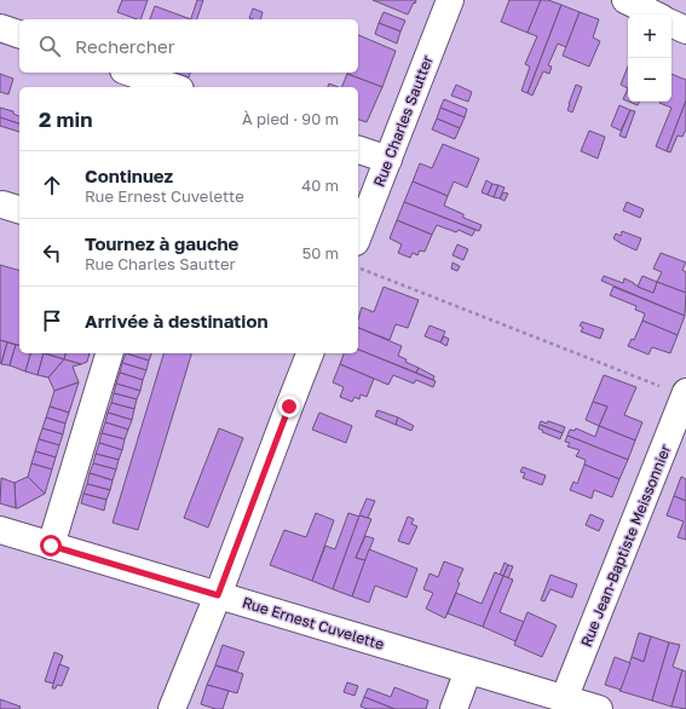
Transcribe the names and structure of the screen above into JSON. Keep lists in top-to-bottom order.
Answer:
{
  "streets": {
    "street": ["Rue Charles Sautter", "Rue Jean-Baptiste Meissonnier", "Rue Ernest Cuvelette"]
  },
  "crossings": [
    ["Rue Jean-Baptiste Meissonnier", "Rue Ernest Cuvelette"]
  ],
  "page": {
    "map_buttons": ["+", "−"],
    "search": "Rechercher",
    "heading": ["2 min", "À pied · 90 m"],
    "list": [
      ["Continuez", "Rue Ernest Cuvelette", "40 m"],
      ["Tournez à gauche", "Rue Charles Sautter", "50 m"],
      "Arrivée à destination"
    ]
  }
}
